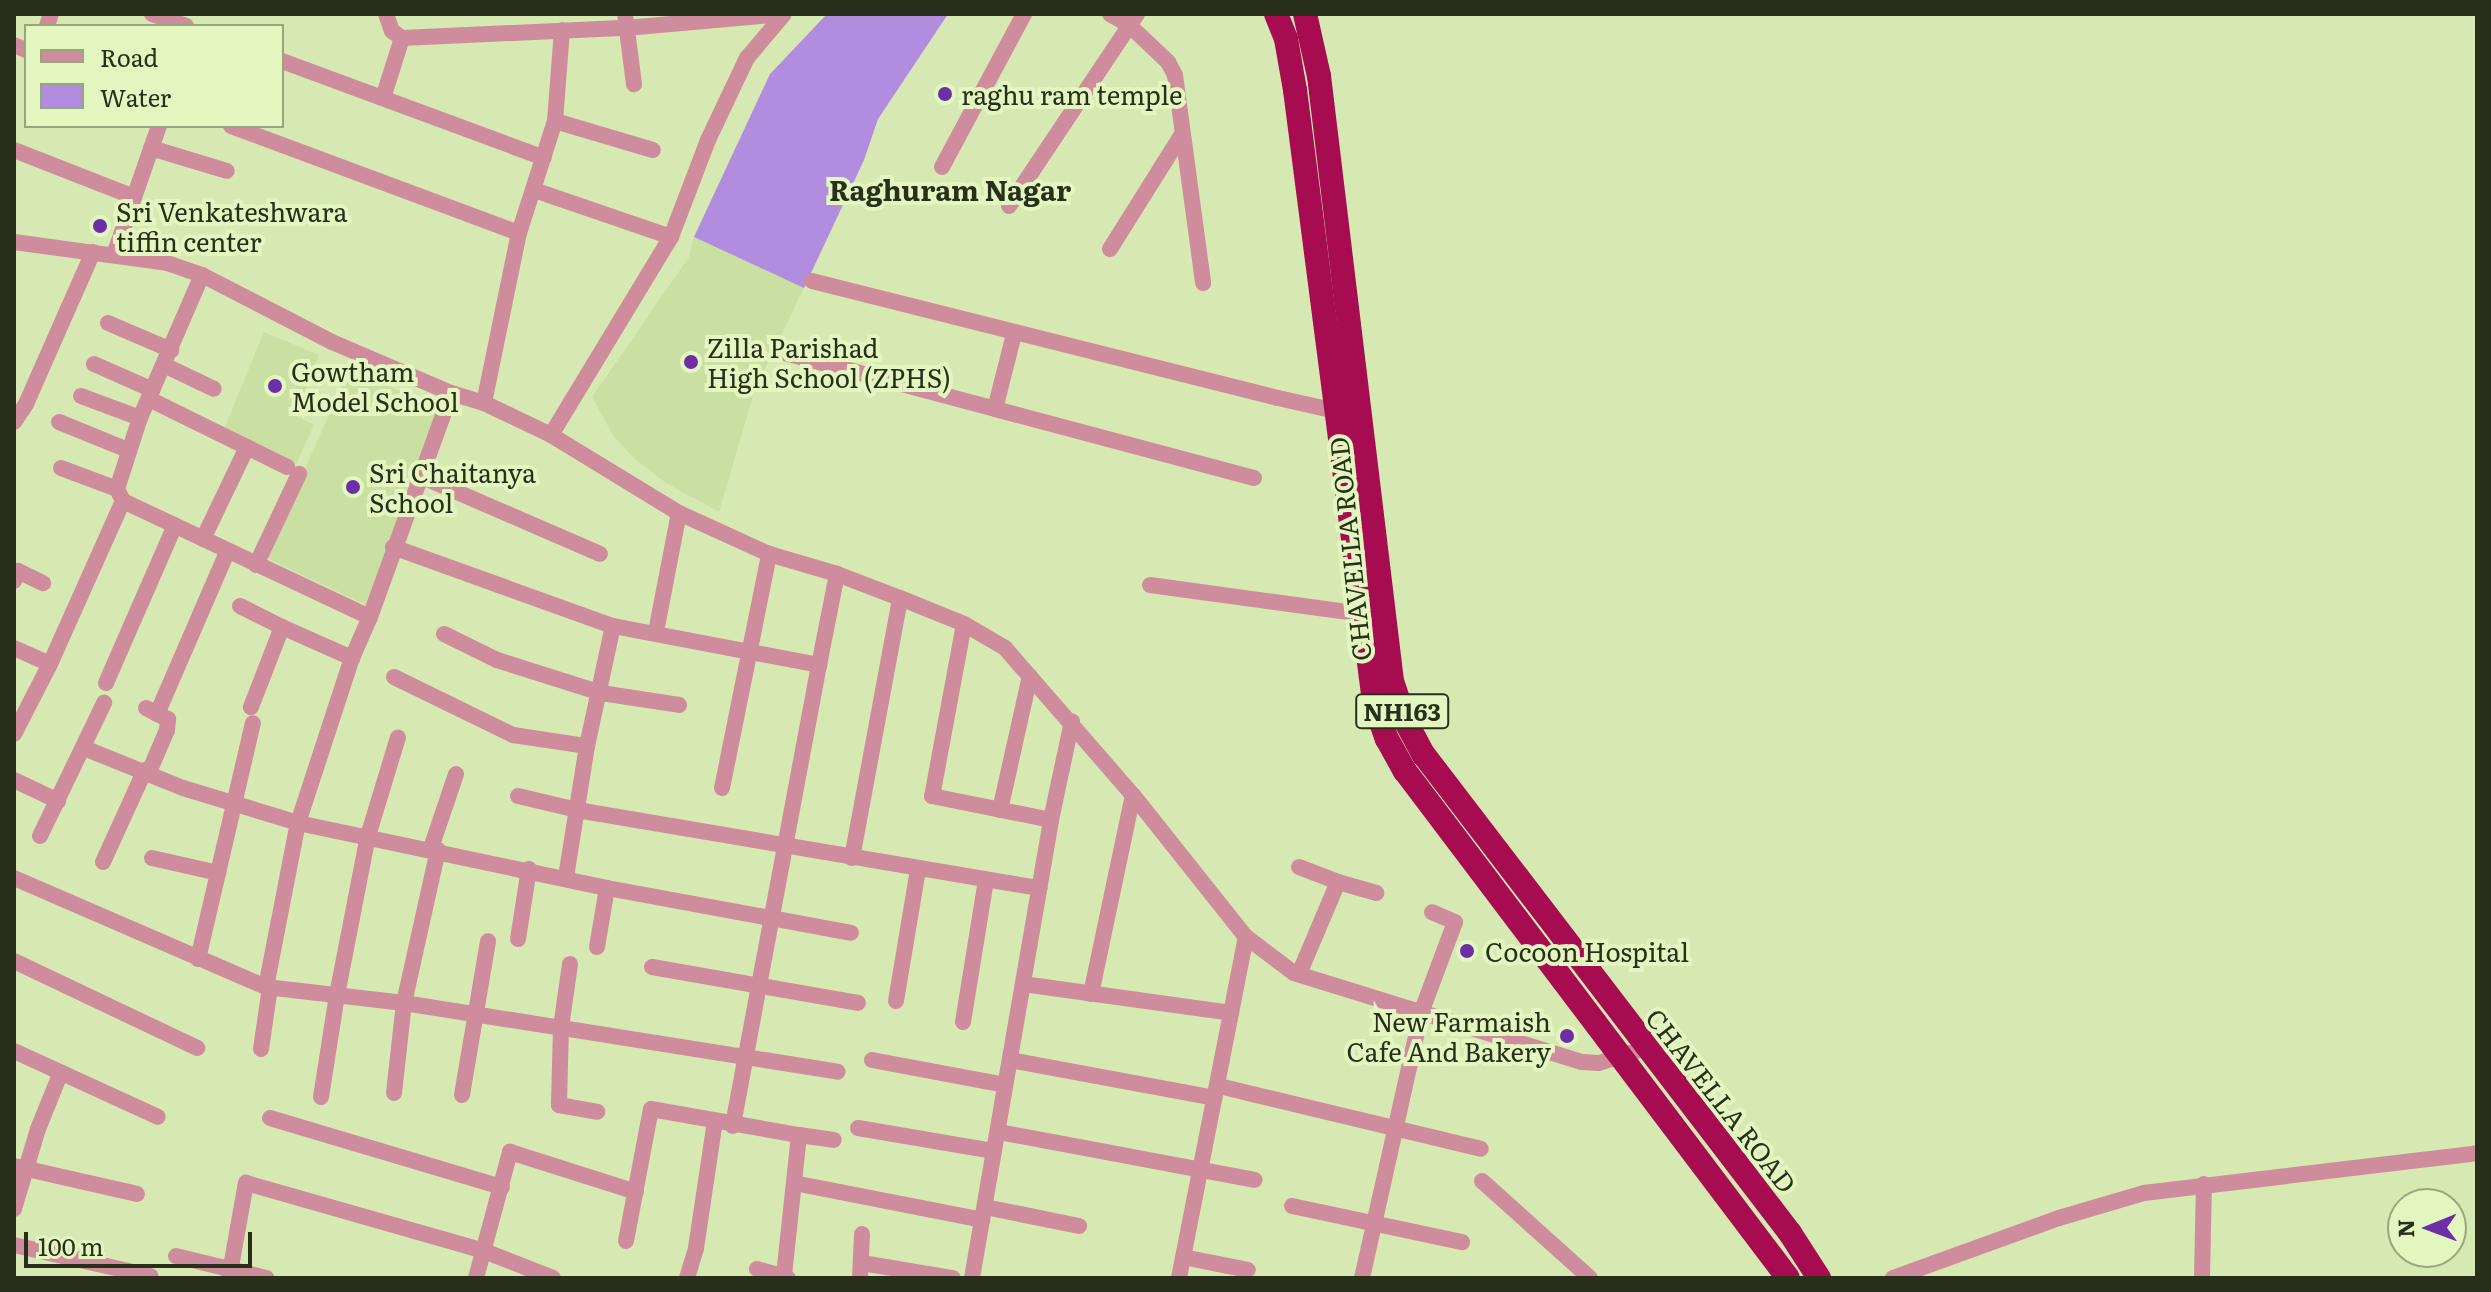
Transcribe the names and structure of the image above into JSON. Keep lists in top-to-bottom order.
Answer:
{
  "streets": {
    "highway": ["CHAVELLA ROAD", "NH163"]
  },
  "districts": ["Raghuram Nagar"],
  "places": [
    "raghu ram temple",
    "Sri Venkateshwara tiffin center",
    "Zilla Parishad High School (ZPHS)",
    "Gowtham Model School",
    "Sri Chaitanya School",
    "Cocoon Hospital",
    "New Farmaish Cafe And Bakery"
  ],
  "legend": ["Road", "Water"],
  "scale_bar": "100 m",
  "north": "left"
}
